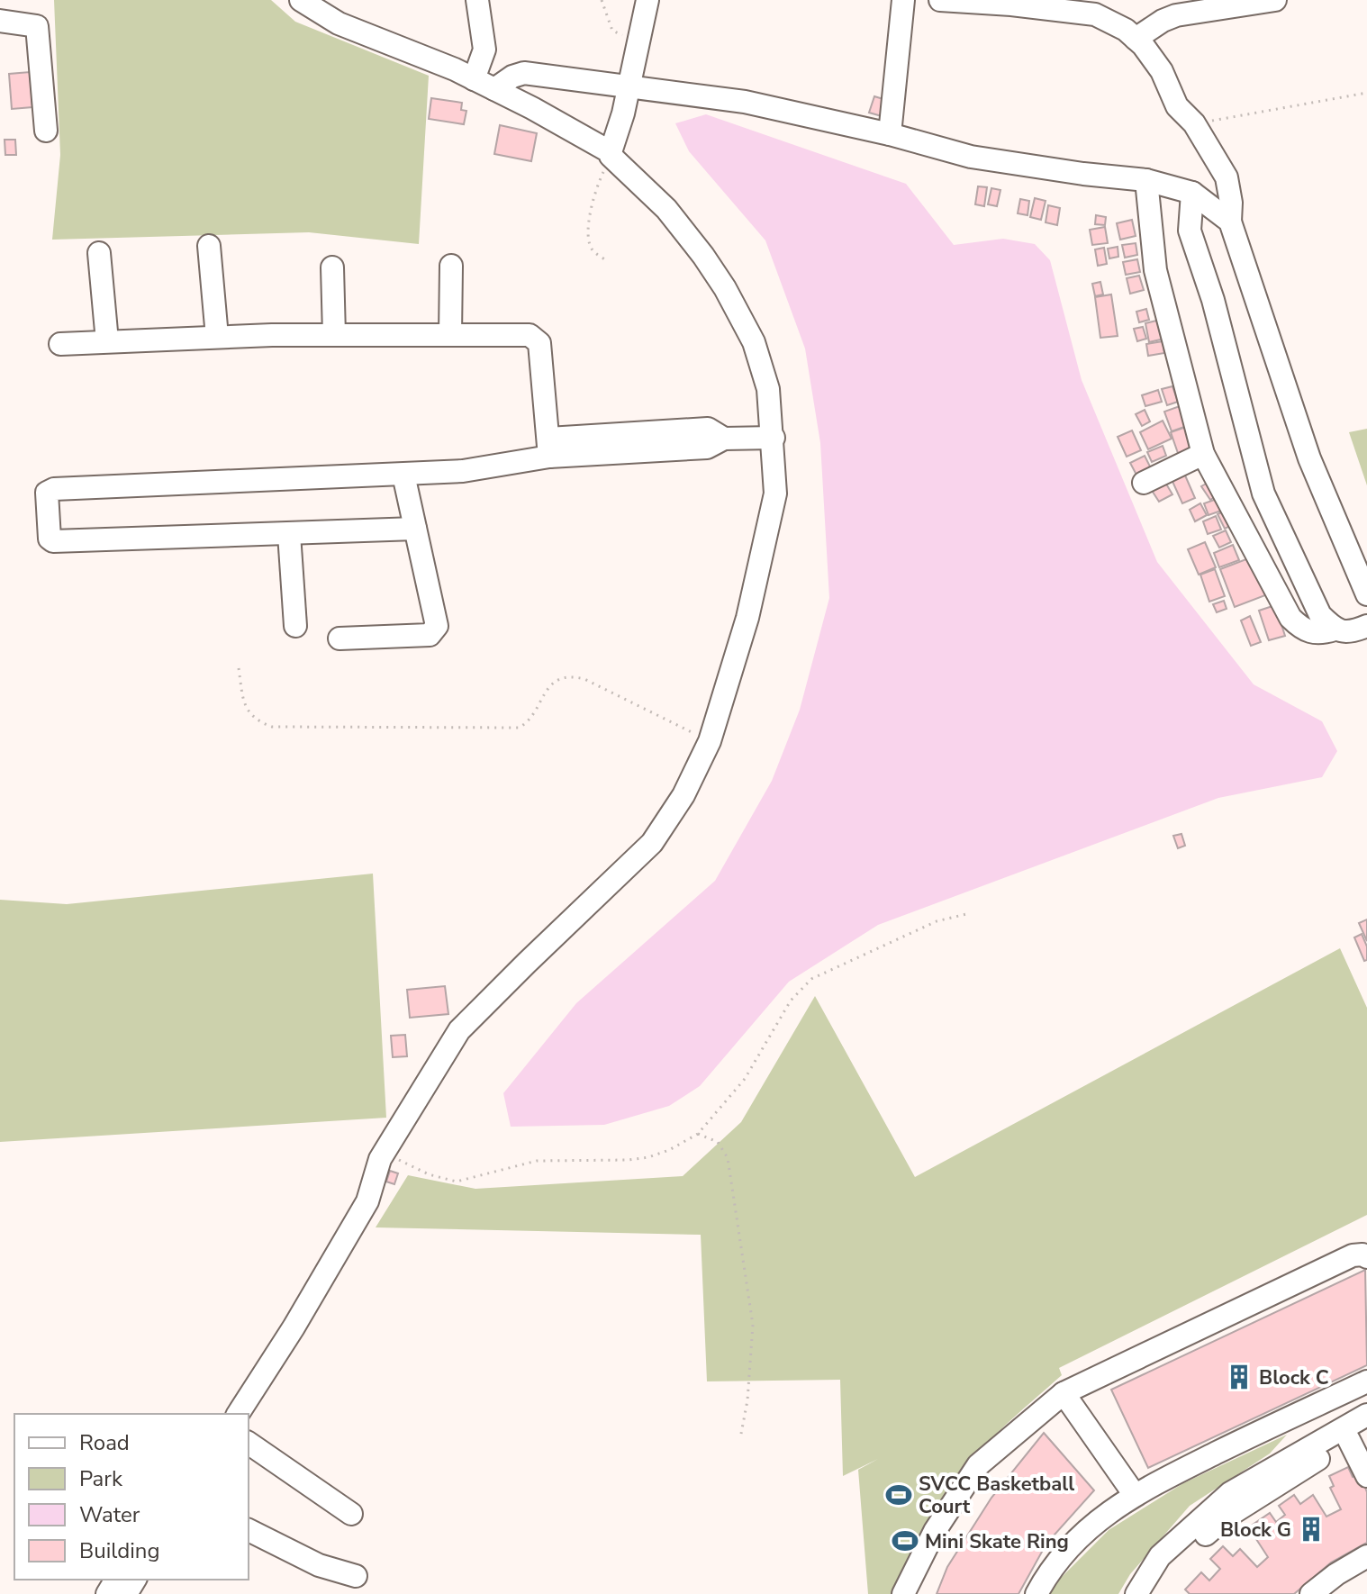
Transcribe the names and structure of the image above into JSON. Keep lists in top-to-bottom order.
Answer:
{
  "places": {
    "building": ["Block C", "Block G"],
    "sports": ["SVCC Basketball Court", "Mini Skate Ring"]
  },
  "legend": [
    "Road",
    "Park",
    "Water",
    "Building"
  ]
}
